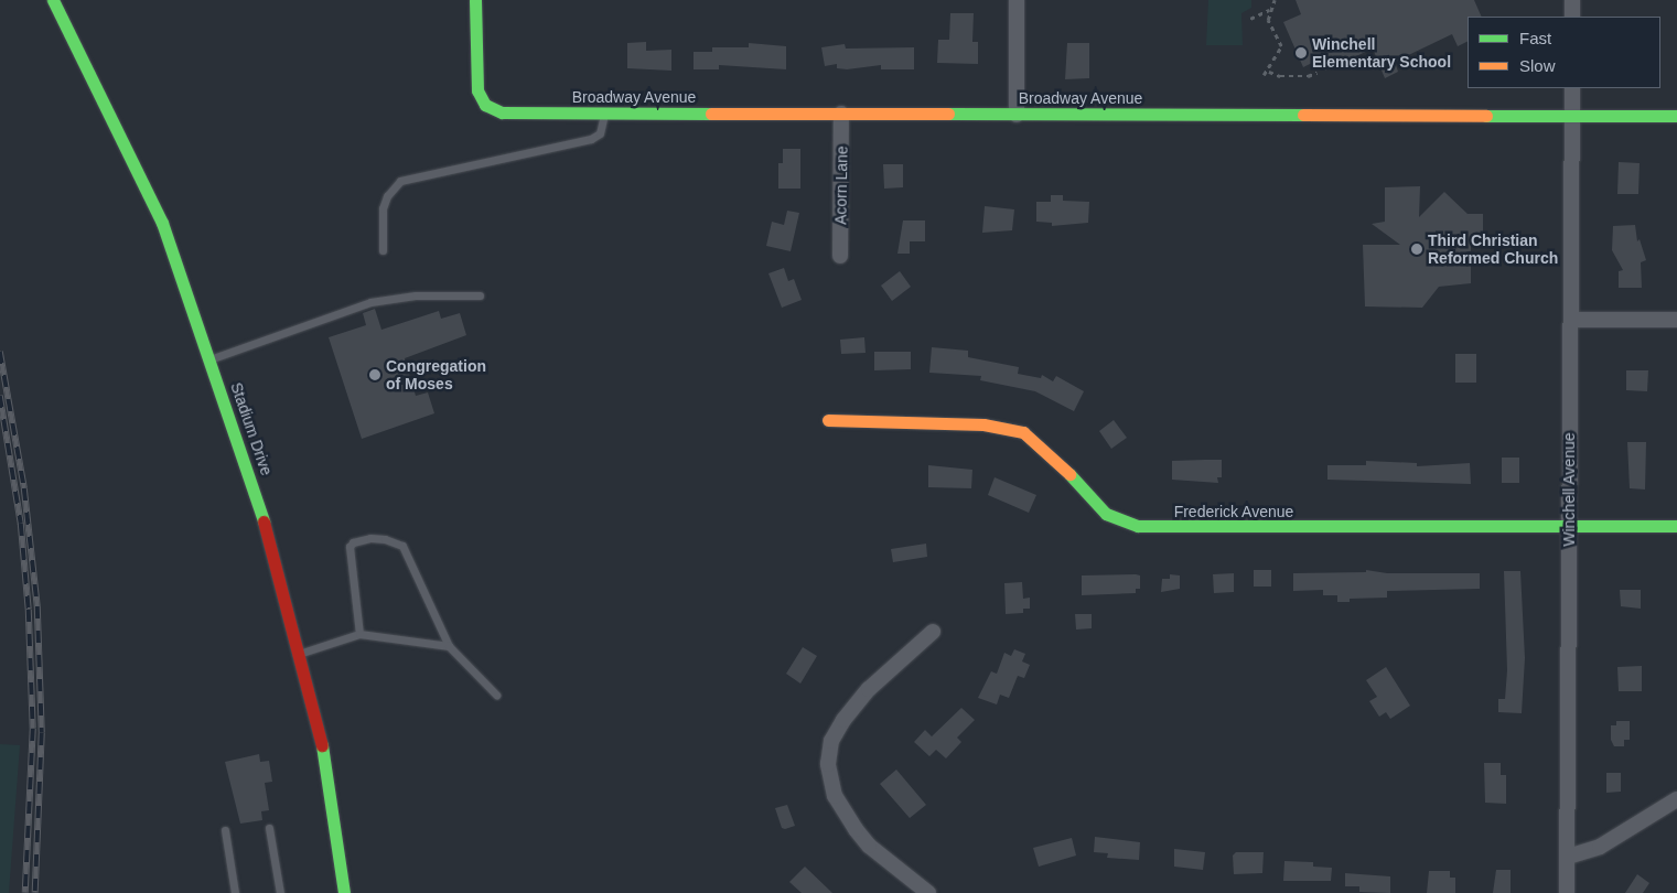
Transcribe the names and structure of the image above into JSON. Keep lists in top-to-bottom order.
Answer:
{
  "streets": {
    "street": [
      "Broadway Avenue",
      "Acorn Lane",
      "Stadium Drive",
      "Winchell Avenue",
      "Frederick Avenue"
    ]
  },
  "crossings": [
    ["Broadway Avenue", "Acorn Lane"],
    ["Broadway Avenue", "Winchell Avenue"],
    ["Winchell Avenue", "Frederick Avenue"]
  ],
  "places": ["Winchell Elementary School", "Third Christian Reformed Church", "Congregation of Moses"],
  "legend": ["Fast", "Slow"]
}
